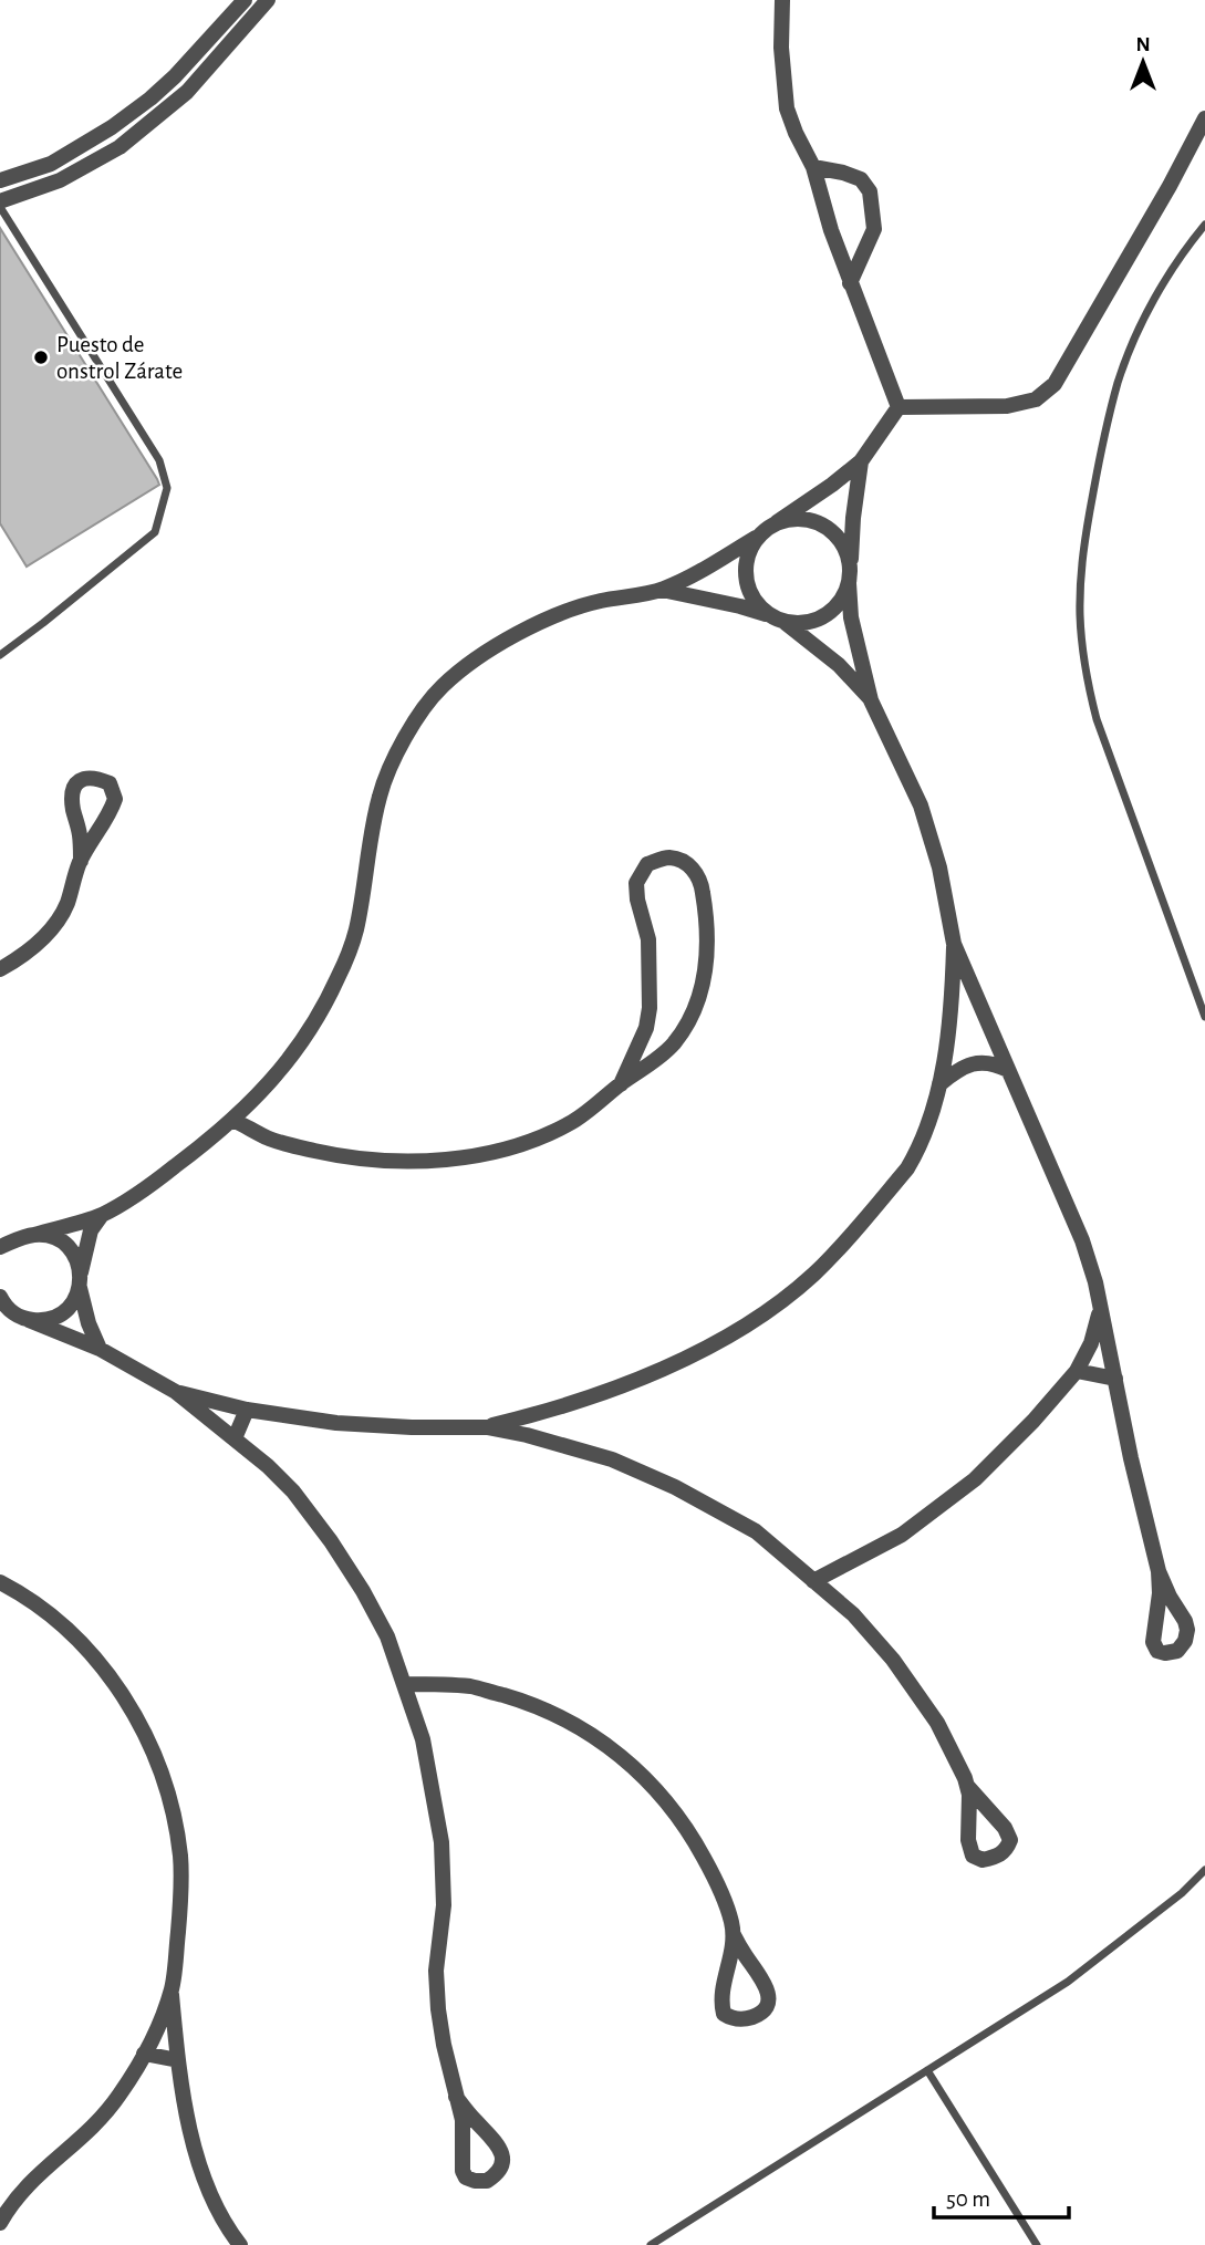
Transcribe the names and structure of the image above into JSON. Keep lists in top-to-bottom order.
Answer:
{
  "places": ["Puesto de onstrol Zárate"],
  "scale_bar": "50 m",
  "north": "top"
}
